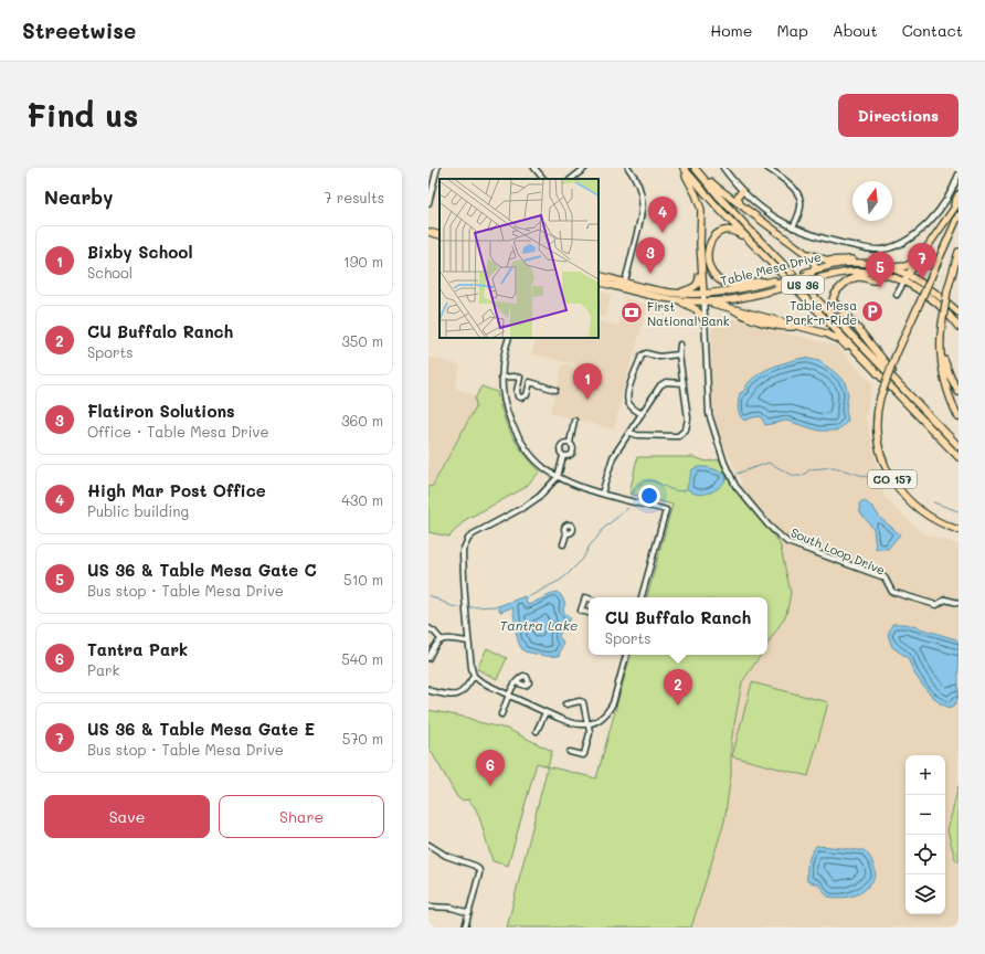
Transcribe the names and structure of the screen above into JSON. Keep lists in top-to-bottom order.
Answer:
{
  "streets": {
    "highway": ["Table Mesa Drive", "US 36", "CO 157"],
    "street": ["South Loop Drive"]
  },
  "crossings": [
    ["Table Mesa Drive", "South Loop Drive"]
  ],
  "water": ["Tantra Lake"],
  "places": {
    "parking": ["Table Mesa Park-n-Ride"],
    "bank": ["First National Bank"]
  },
  "north": "top",
  "page": {
    "header": "Streetwise",
    "nav": [
      "Home",
      "Map",
      "About",
      "Contact"
    ],
    "buttons": [
      "Directions",
      ["Save", "Share"]
    ],
    "title": "Find us",
    "heading": ["Nearby", "7 results"],
    "pins": [
      "4",
      "3",
      "7",
      "5",
      "1",
      "2",
      "6"
    ],
    "list": [
      {
        "mark": "1",
        "name": "Bixby School",
        "note": "School",
        "value": "190 m"
      },
      {
        "mark": "2",
        "name": "CU Buffalo Ranch",
        "note": "Sports",
        "value": "350 m"
      },
      {
        "mark": "3",
        "name": "Flatiron Solutions",
        "note": "Office · Table Mesa Drive",
        "value": "360 m"
      },
      {
        "mark": "4",
        "name": "High Mar Post Office",
        "note": "Public building",
        "value": "430 m"
      },
      {
        "mark": "5",
        "name": "US 36 & Table Mesa Gate C",
        "note": "Bus stop · Table Mesa Drive",
        "value": "510 m"
      },
      {
        "mark": "6",
        "name": "Tantra Park",
        "note": "Park",
        "value": "540 m"
      },
      {
        "mark": "7",
        "name": "US 36 & Table Mesa Gate E",
        "note": "Bus stop · Table Mesa Drive",
        "value": "570 m"
      }
    ],
    "popup": ["CU Buffalo Ranch", "Sports"],
    "map_buttons": ["+", "−"]
  }
}
